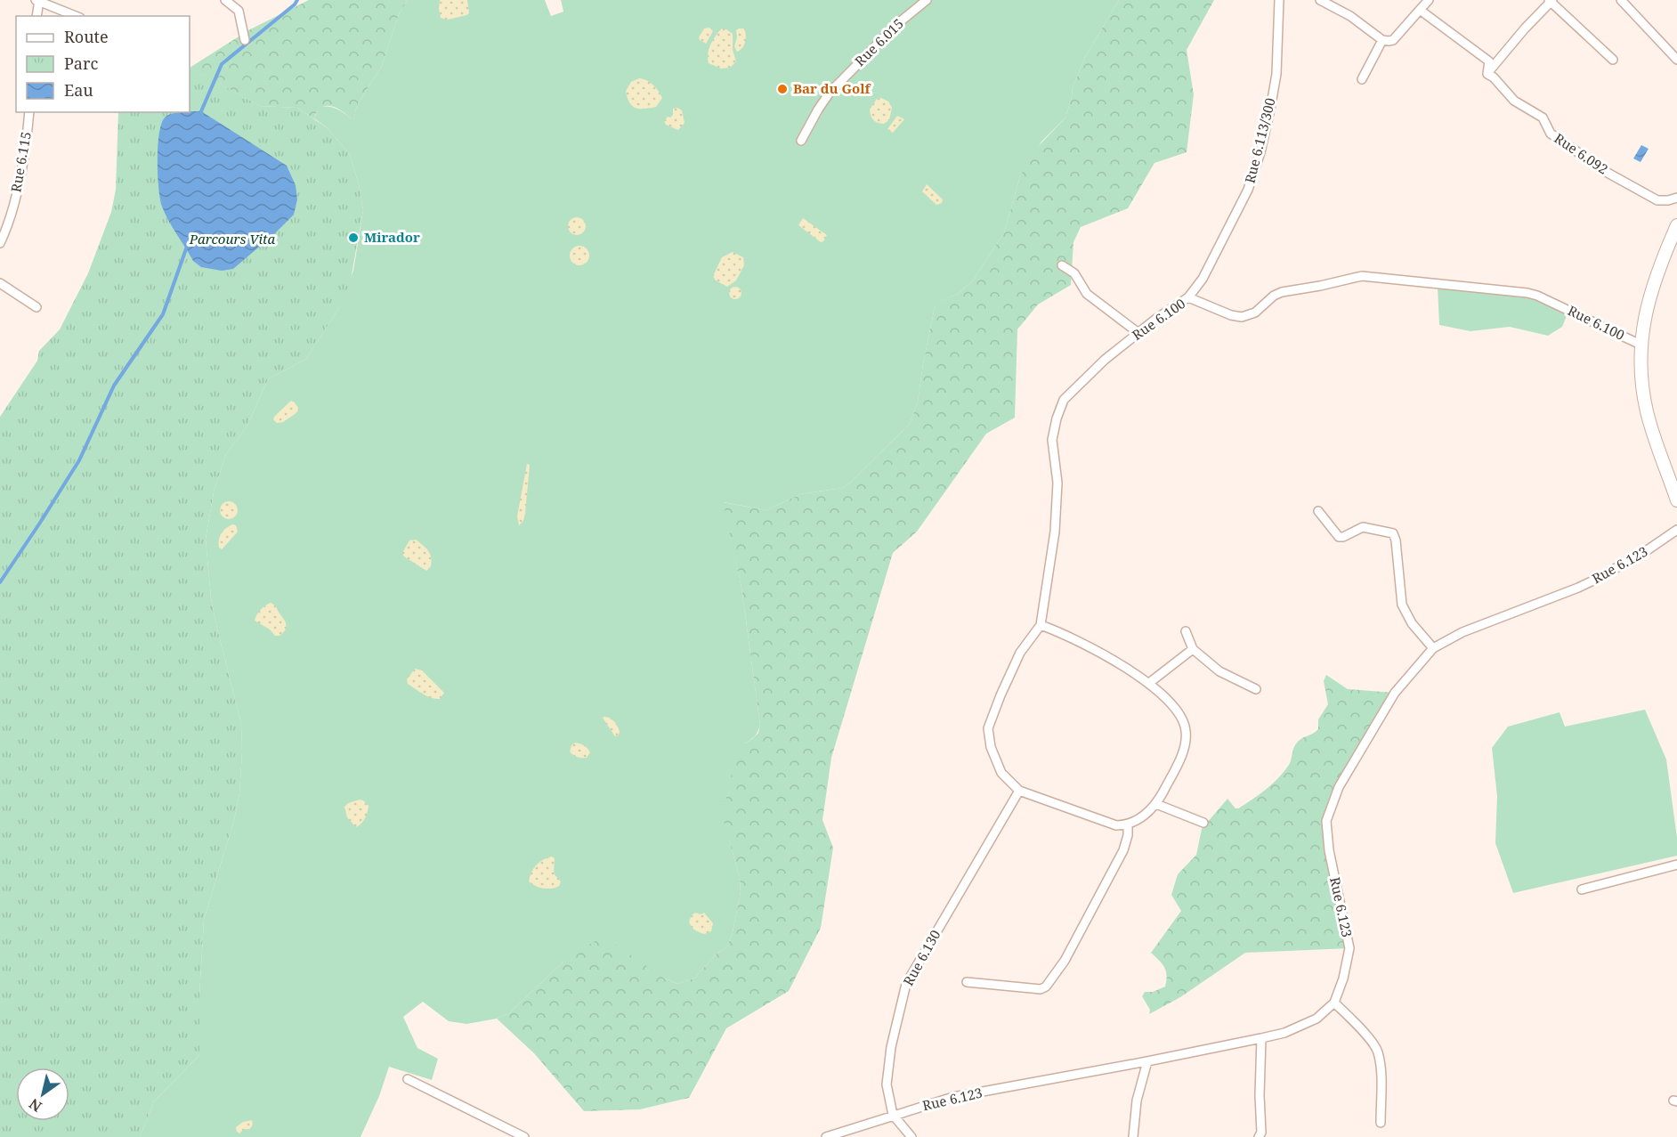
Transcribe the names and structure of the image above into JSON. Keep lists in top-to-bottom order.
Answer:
{
  "streets": {
    "street": [
      "Rue 6.015",
      "Rue 6.113/300",
      "Rue 6.092",
      "Rue 6.115",
      "Rue 6.100",
      "Rue 6.123",
      "Rue 6.130"
    ]
  },
  "crossings": [
    ["Rue 6.113/300", "Rue 6.100"],
    ["Rue 6.123", "Rue 6.130"]
  ],
  "parks": ["Parcours Vita"],
  "places": ["Bar du Golf", "Mirador"],
  "legend": ["Route", "Parc", "Eau"],
  "north": "bottom left"
}
